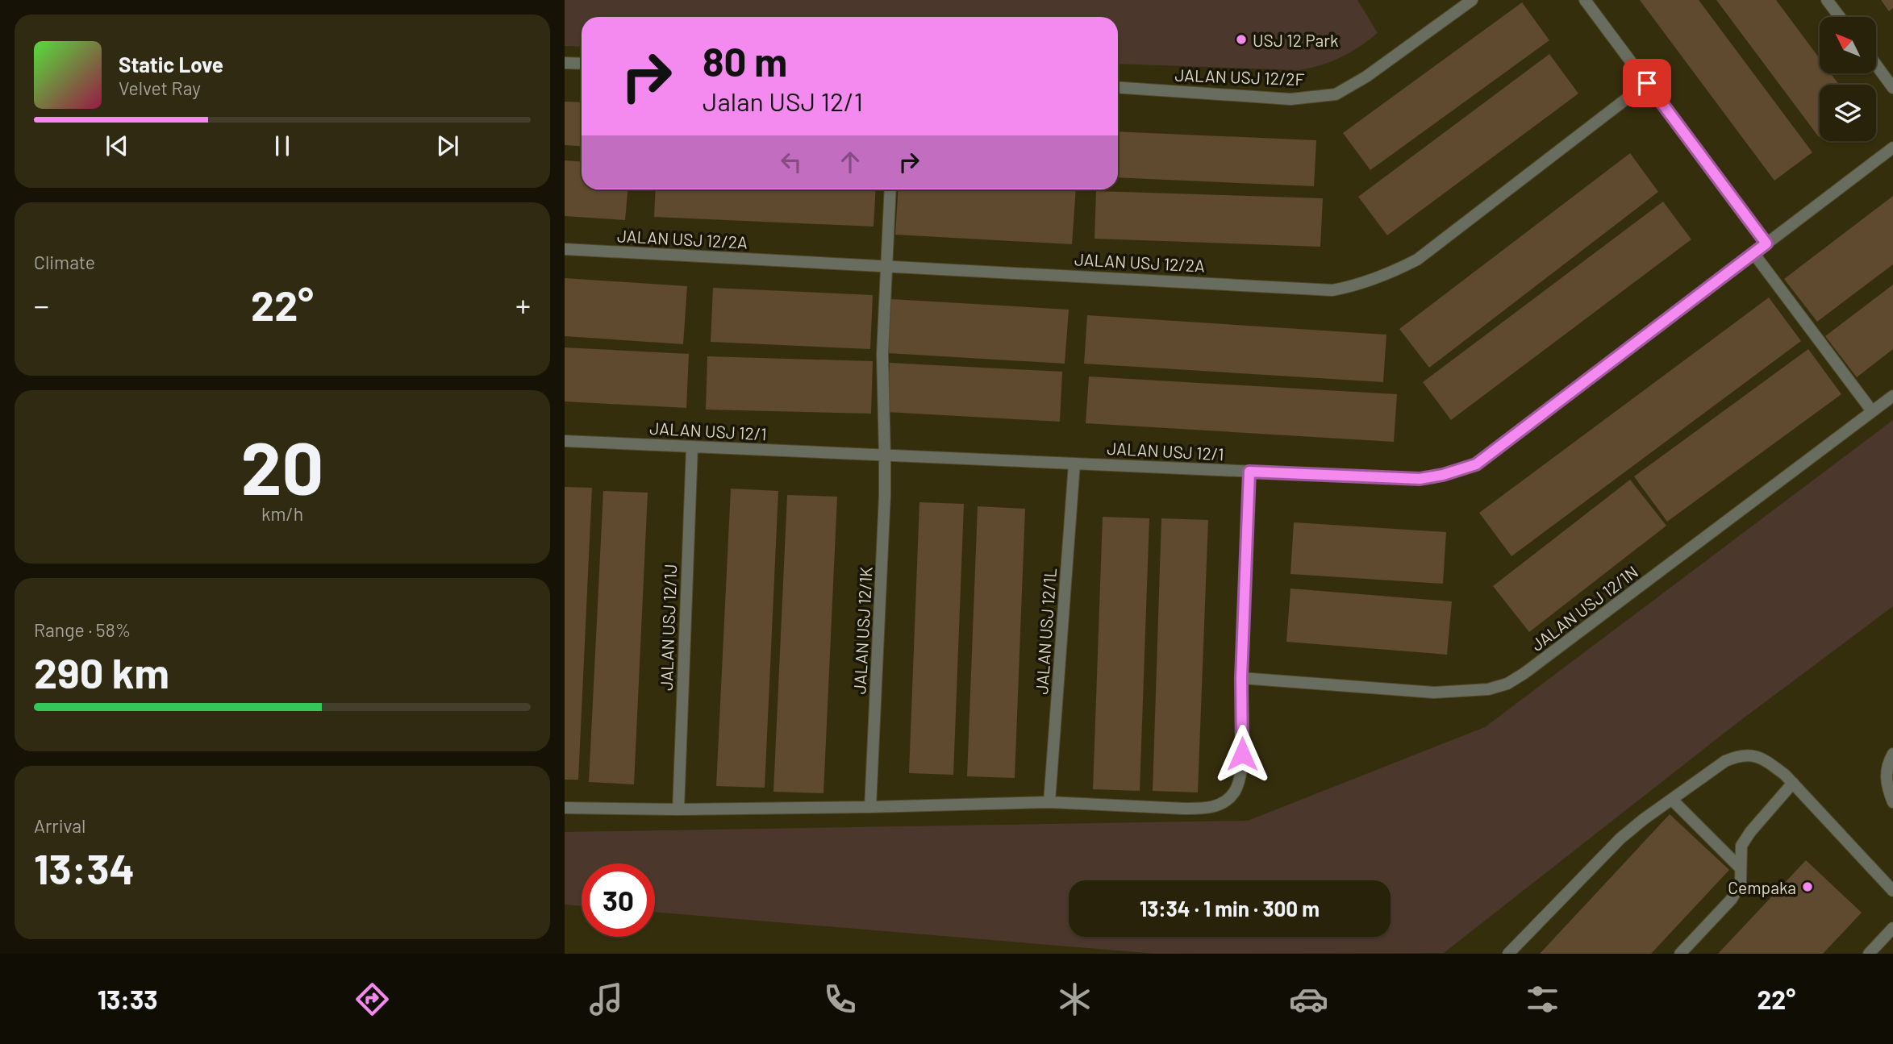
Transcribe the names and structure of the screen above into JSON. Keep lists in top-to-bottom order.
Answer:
{
  "streets": {
    "street": [
      "JALAN USJ 12/2F",
      "JALAN USJ 12/2A",
      "JALAN USJ 12/1",
      "JALAN USJ 12/1N",
      "JALAN USJ 12/1J",
      "JALAN USJ 12/1K",
      "JALAN USJ 12/1L"
    ]
  },
  "crossings": [
    ["JALAN USJ 12/2A", "JALAN USJ 12/1K"],
    ["JALAN USJ 12/1", "JALAN USJ 12/1J"],
    ["JALAN USJ 12/1", "JALAN USJ 12/1K"],
    ["JALAN USJ 12/1", "JALAN USJ 12/1L"]
  ],
  "places": ["USJ 12 Park", "Cempaka"],
  "north": "top left",
  "page": {
    "turn": ["80 m", "Jalan USJ 12/1"],
    "song": ["Static Love", "Velvet Ray"],
    "tile": [
      "Climate",
      ["20", "km/h"],
      ["Range · 58%", "290 km"],
      ["Arrival", "13:34"]
    ],
    "heat": ["−", "22°", "+"],
    "limit": "30",
    "trip": "13:34 · 1 min · 300 m",
    "tabs": ["13:33", "22°"]
  }
}
